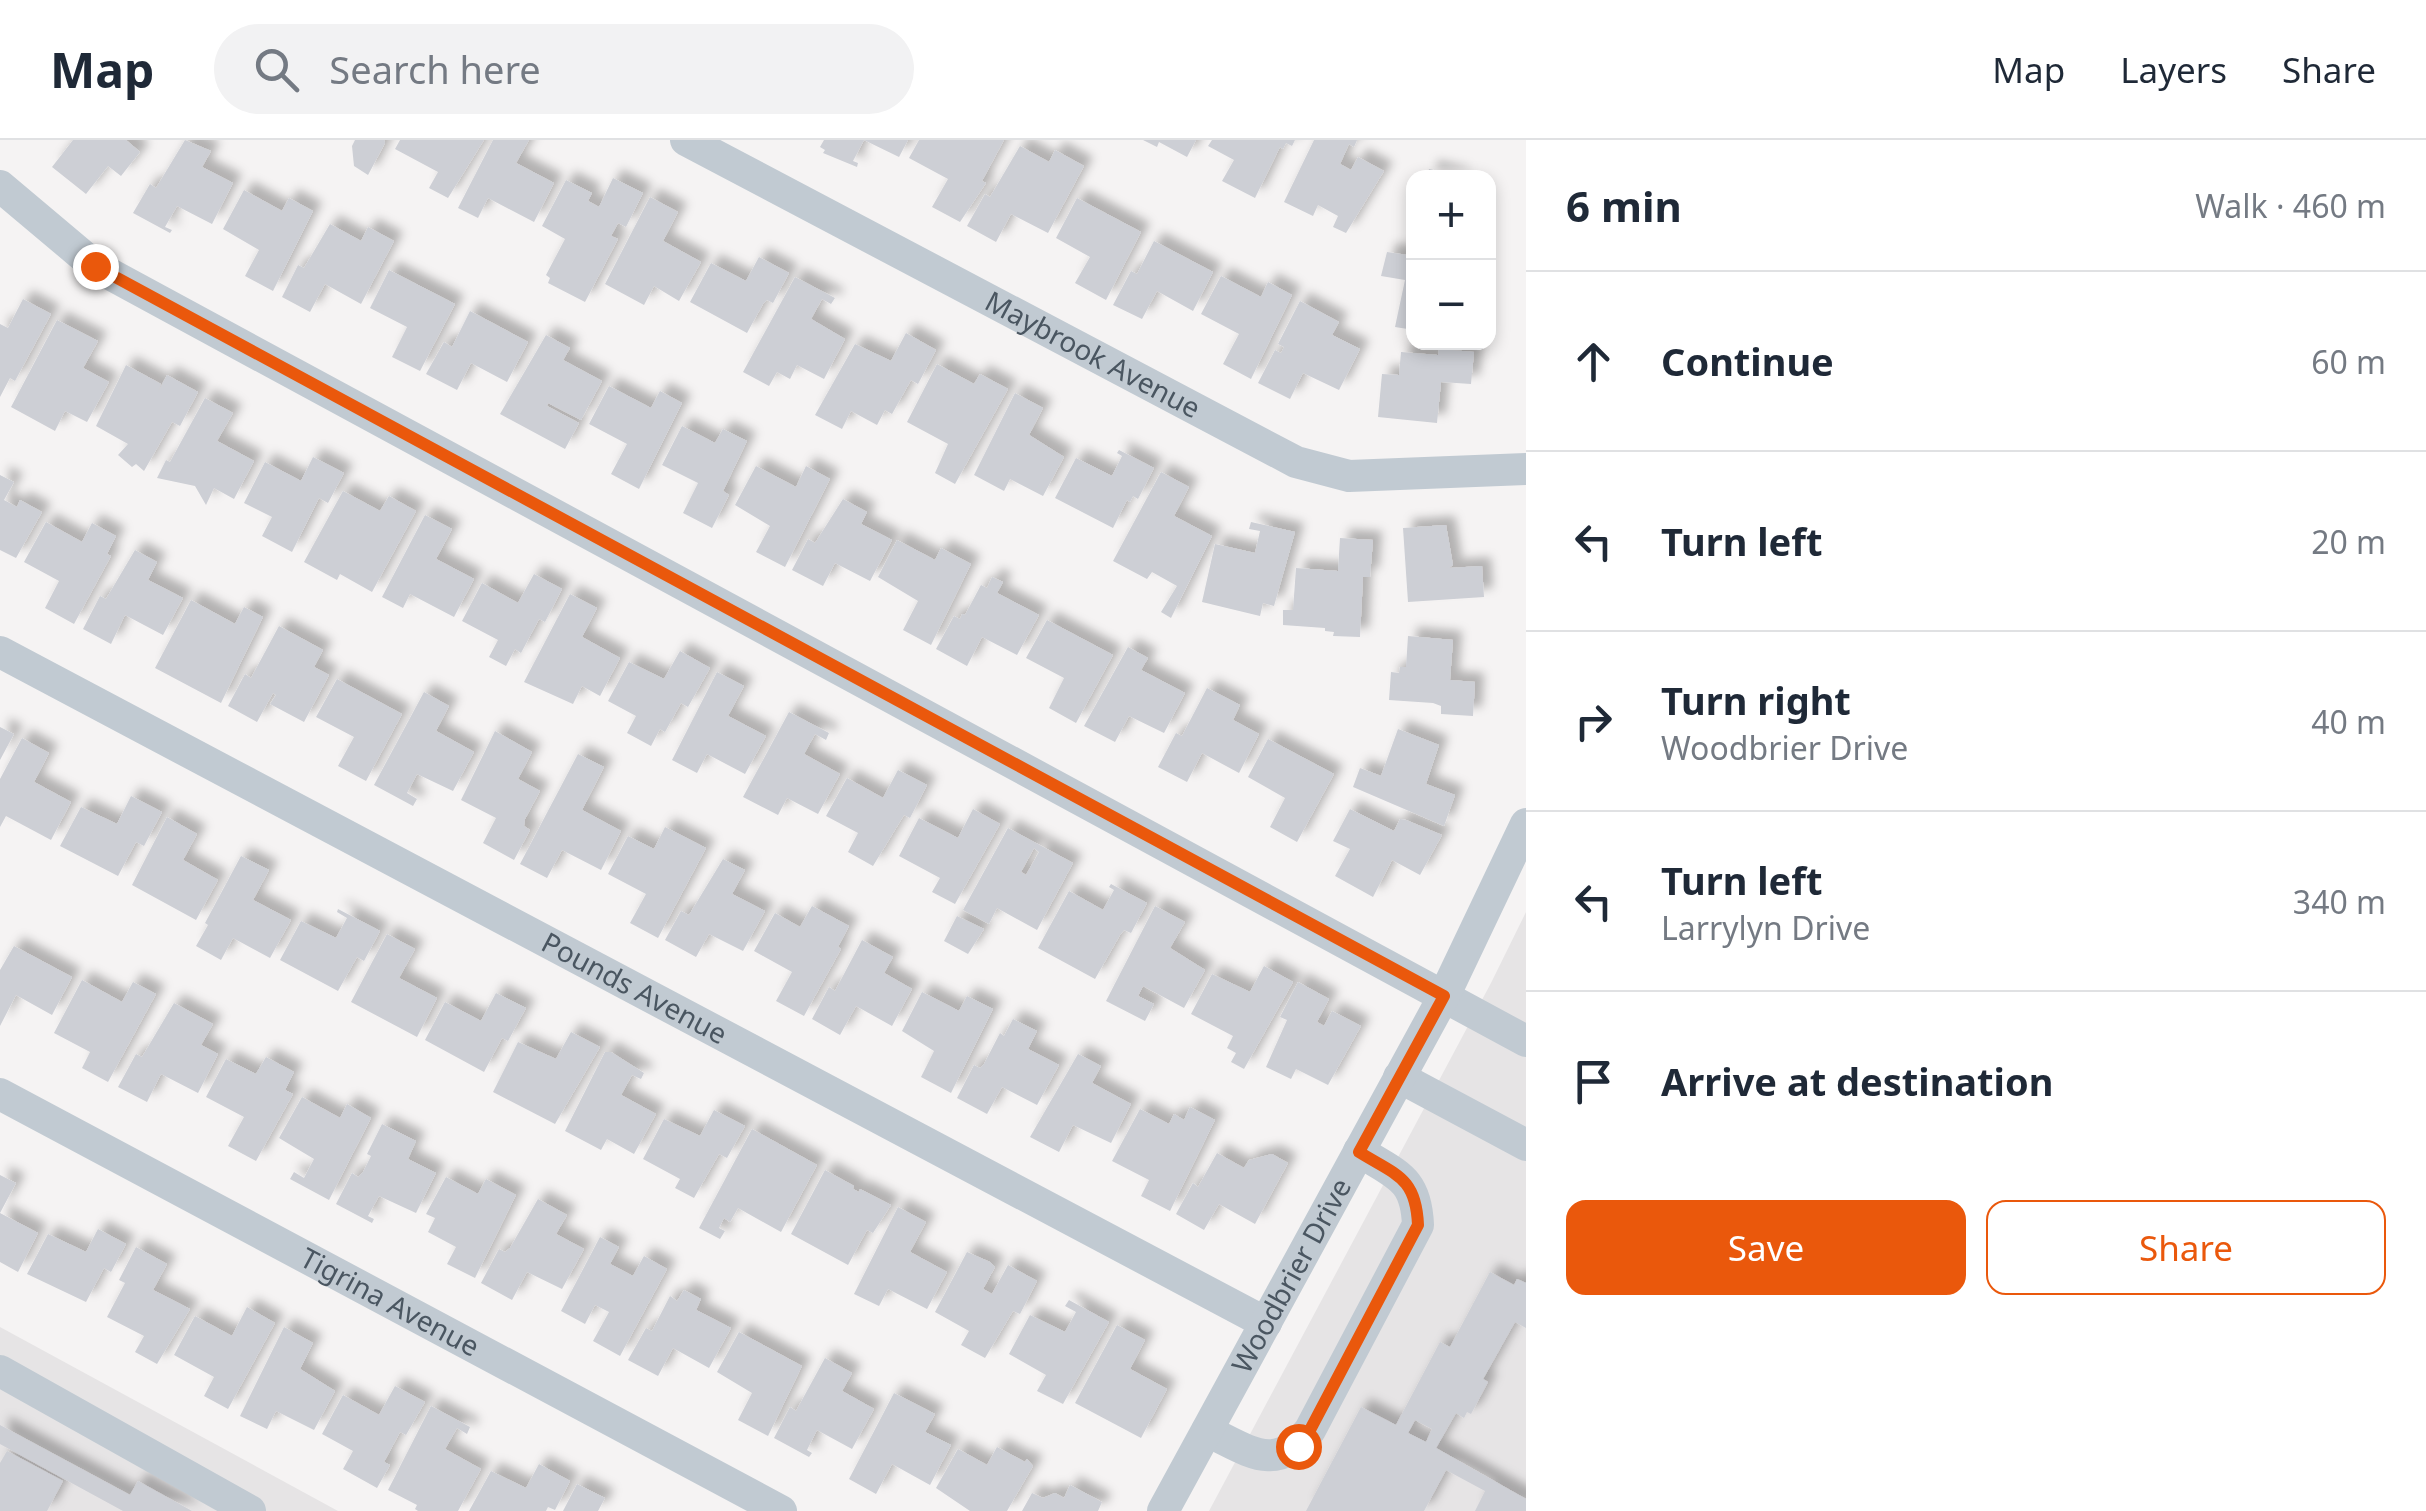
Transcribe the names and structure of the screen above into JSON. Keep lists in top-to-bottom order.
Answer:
{
  "streets": {
    "street": [
      "Maybrook Avenue",
      "Pounds Avenue",
      "Woodbrier Drive",
      "Tigrina Avenue"
    ]
  },
  "crossings": [
    ["Pounds Avenue", "Woodbrier Drive"]
  ],
  "page": {
    "header": "Map",
    "search": "Search here",
    "nav": ["Map", "Layers", "Share"],
    "heading": ["6 min", "Walk · 460 m"],
    "map_buttons": ["+", "−"],
    "list": [
      ["Continue", "60 m"],
      ["Turn left", "20 m"],
      ["Turn right", "Woodbrier Drive", "40 m"],
      ["Turn left", "Larrylyn Drive", "340 m"],
      "Arrive at destination"
    ],
    "buttons": ["Save", "Share"]
  }
}
